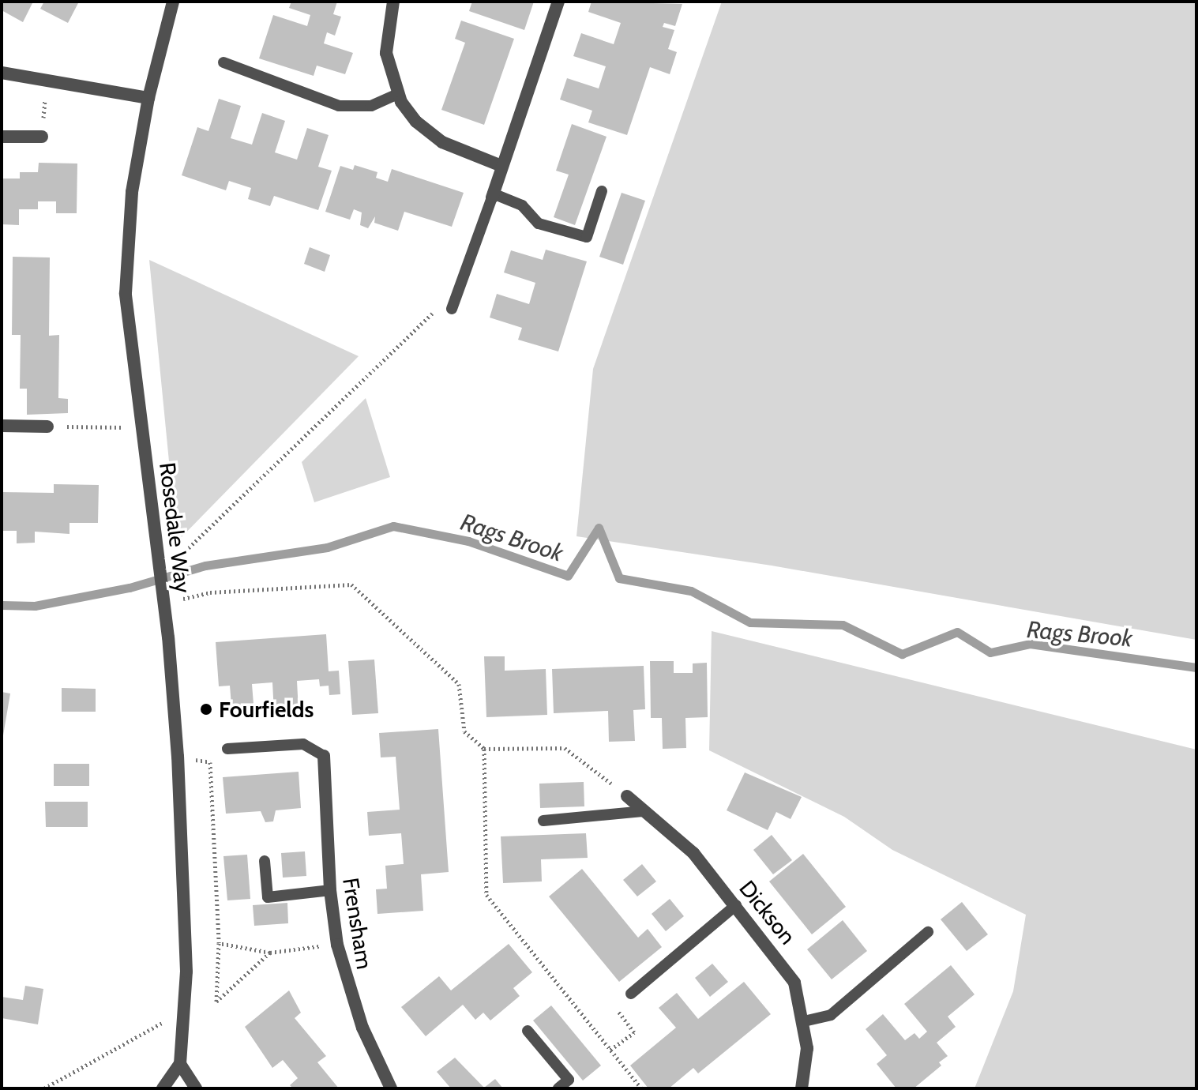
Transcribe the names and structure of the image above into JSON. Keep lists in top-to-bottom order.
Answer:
{
  "streets": {
    "street": ["Rosedale Way", "Dickson", "Frensham"]
  },
  "water": ["Rags Brook"],
  "places": ["Fourfields"]
}
